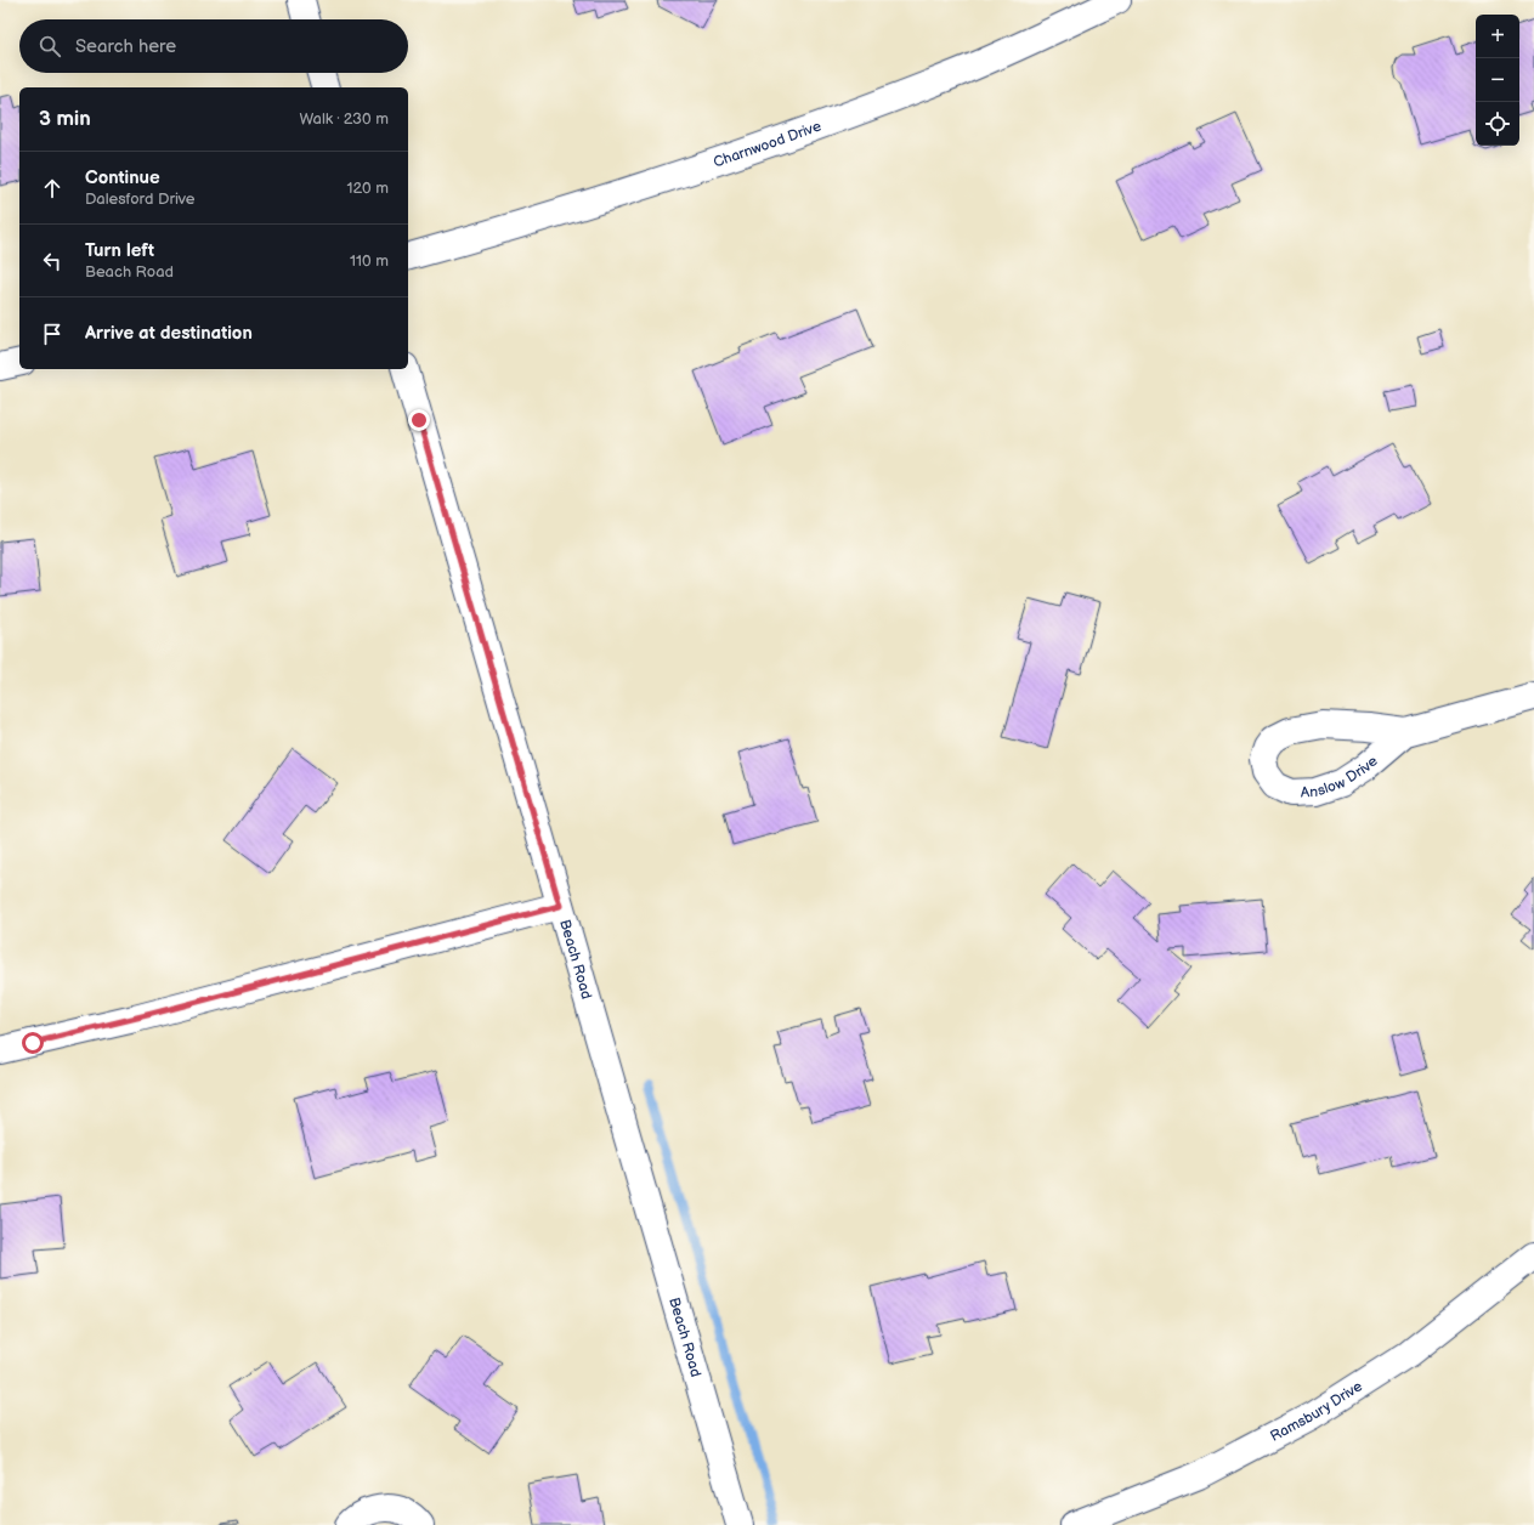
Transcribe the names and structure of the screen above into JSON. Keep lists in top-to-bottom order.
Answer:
{
  "streets": {
    "street": [
      "Charnwood Drive",
      "Anslow Drive",
      "Beach Road",
      "Ramsbury Drive"
    ]
  },
  "page": {
    "map_buttons": ["+", "−"],
    "search": "Search here",
    "heading": ["3 min", "Walk · 230 m"],
    "list": [
      ["Continue", "Dalesford Drive", "120 m"],
      ["Turn left", "Beach Road", "110 m"],
      "Arrive at destination"
    ]
  }
}
